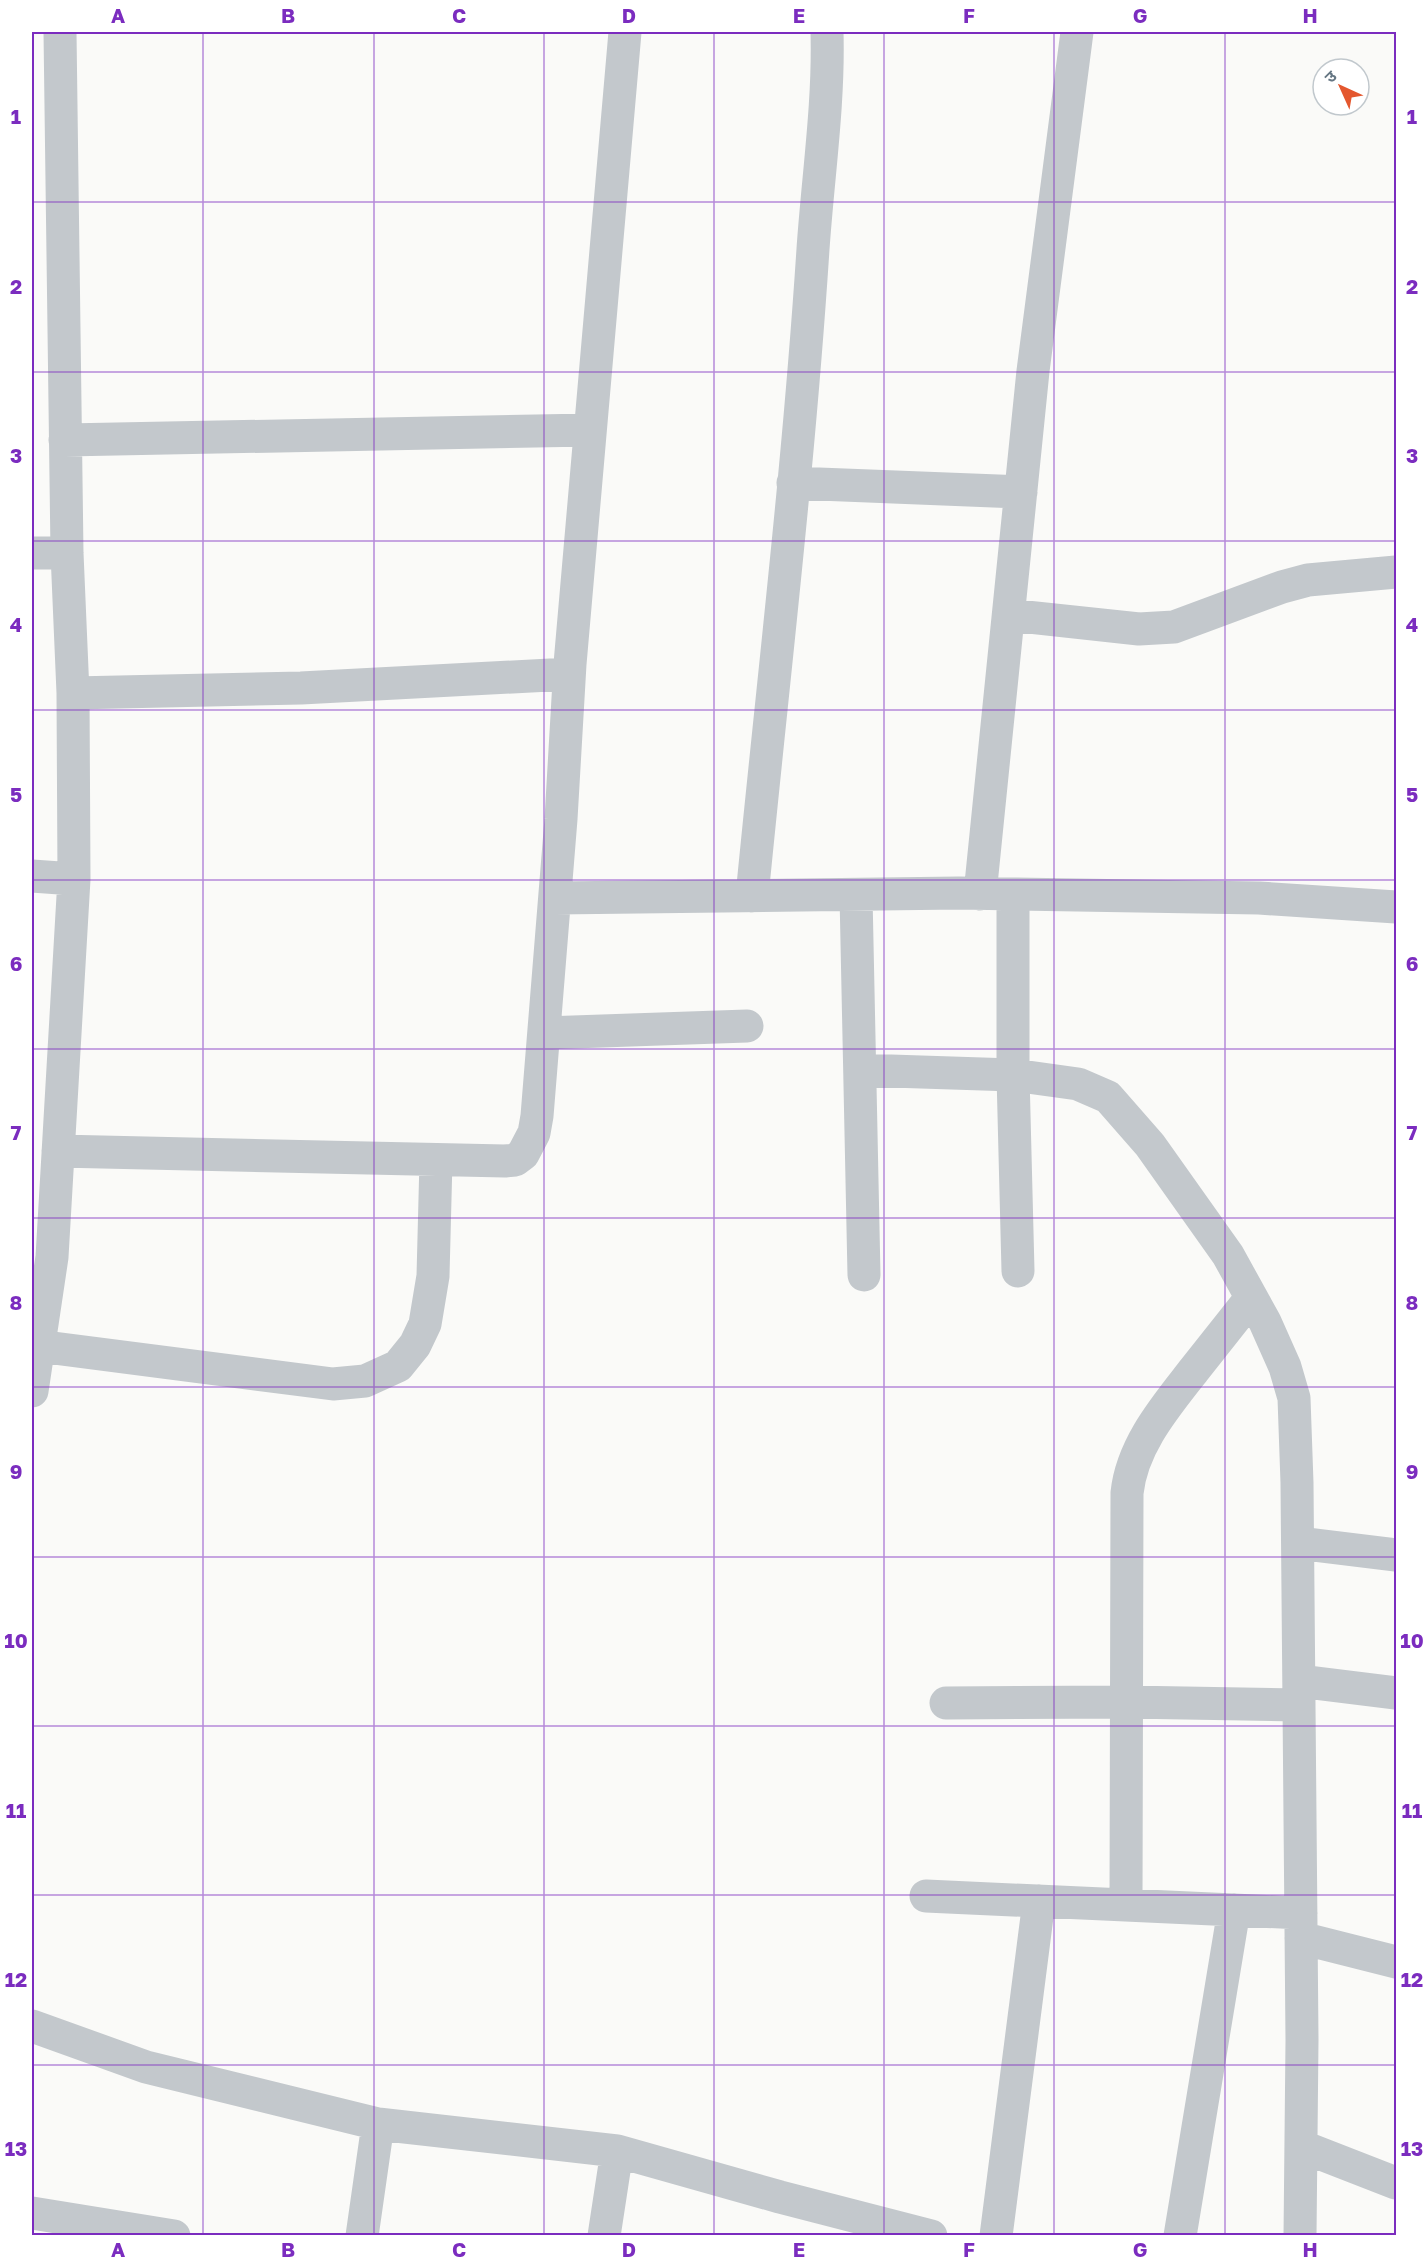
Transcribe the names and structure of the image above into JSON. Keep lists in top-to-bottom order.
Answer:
{
  "north": "top left",
  "grid": {
    "columns": [
      "A",
      "B",
      "C",
      "D",
      "E",
      "F",
      "G",
      "H"
    ],
    "rows": [
      "1",
      "2",
      "3",
      "4",
      "5",
      "6",
      "7",
      "8",
      "9",
      "10",
      "11",
      "12",
      "13"
    ]
  }
}
